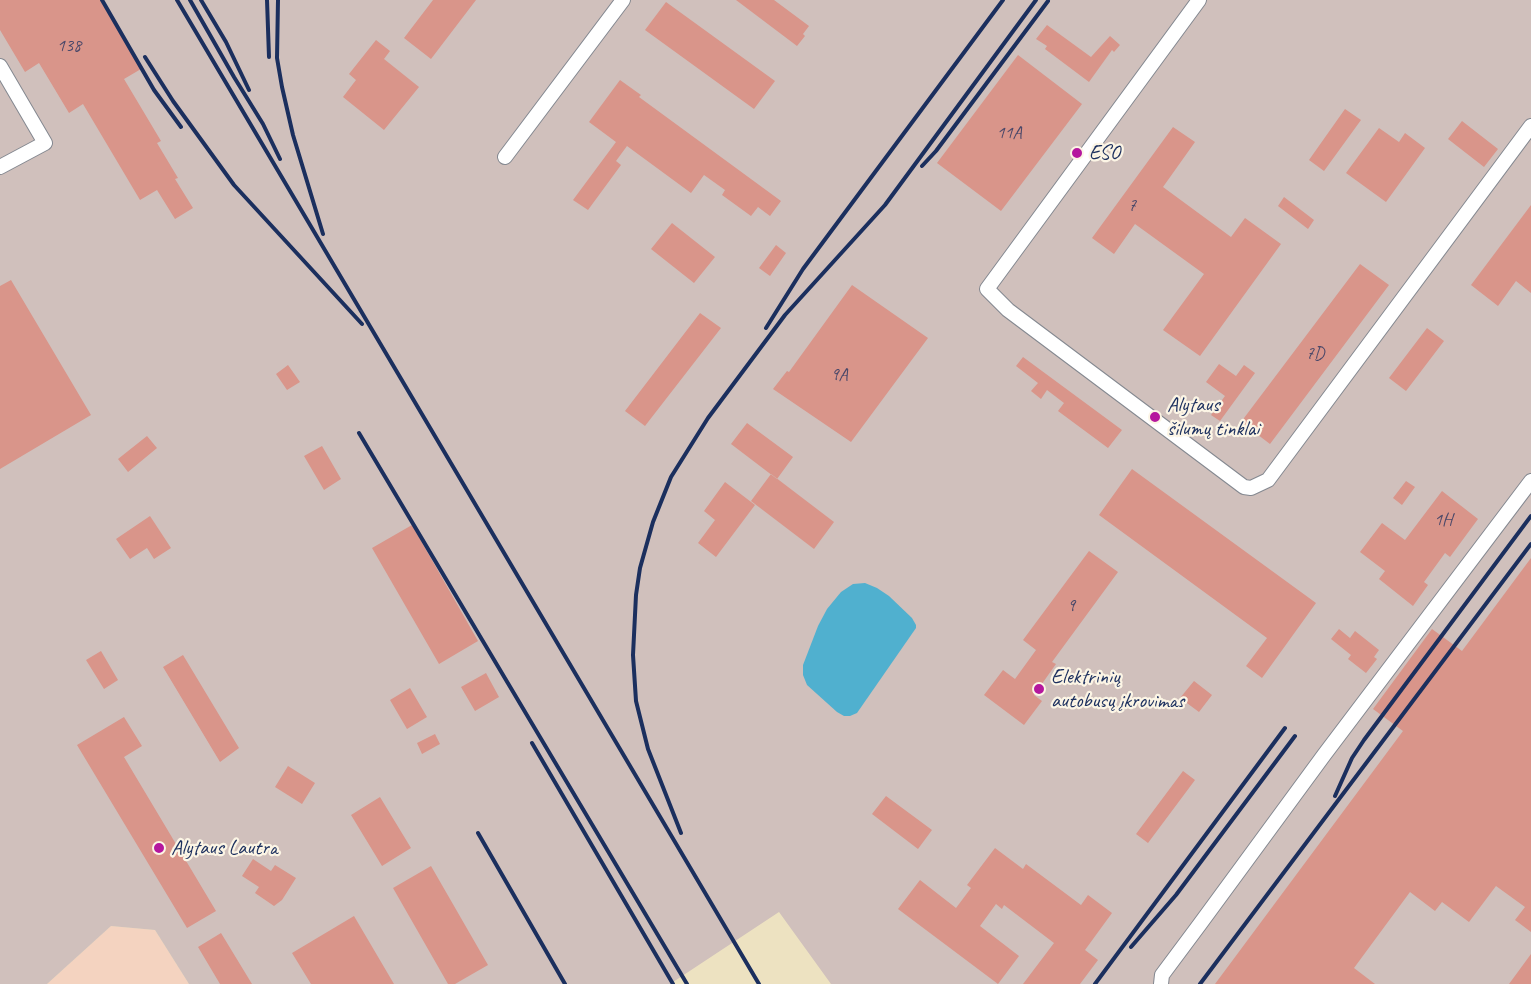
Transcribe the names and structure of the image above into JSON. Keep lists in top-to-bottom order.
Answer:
{
  "places": [
    "ESO",
    "Alytaus šilumų tinklai",
    "Elektrinių autobusų įkrovimas",
    "Alytaus Lautra"
  ],
  "house_numbers": [
    "138",
    "11A",
    "7",
    "7D",
    "9A",
    "1H",
    "9"
  ]
}
